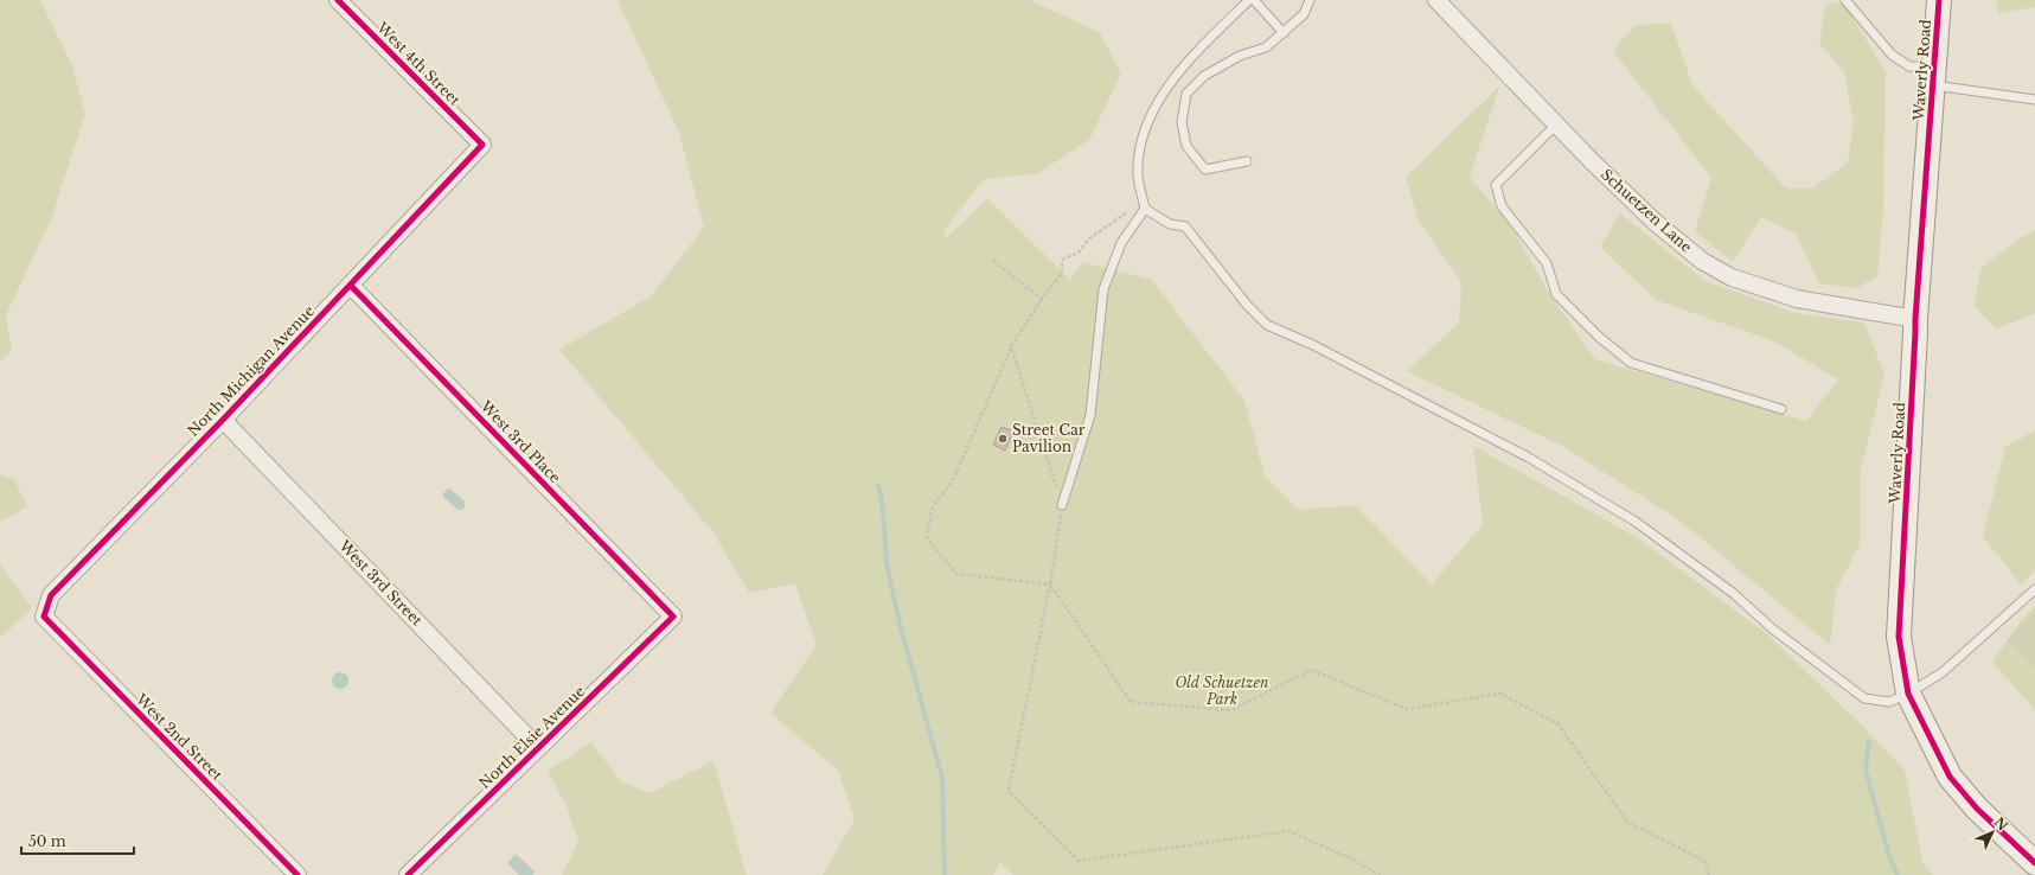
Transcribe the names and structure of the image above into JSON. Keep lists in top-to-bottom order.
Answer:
{
  "streets": {
    "street": [
      "West 4th Street",
      "Waverly Road",
      "Schuetzen Lane",
      "North Michigan Avenue",
      "West 3rd Place",
      "West 3rd Street",
      "West 2nd Street",
      "North Elsie Avenue"
    ]
  },
  "crossings": [
    ["West 4th Street", "North Michigan Avenue"],
    ["Waverly Road", "Schuetzen Lane"],
    ["North Michigan Avenue", "West 3rd Place"],
    ["North Michigan Avenue", "West 3rd Street"],
    ["North Michigan Avenue", "West 2nd Street"],
    ["West 3rd Place", "North Elsie Avenue"],
    ["West 3rd Street", "North Elsie Avenue"]
  ],
  "parks": ["Old Schuetzen Park"],
  "places": ["Street Car Pavilion"],
  "scale_bar": "50 m",
  "north": "top right"
}
